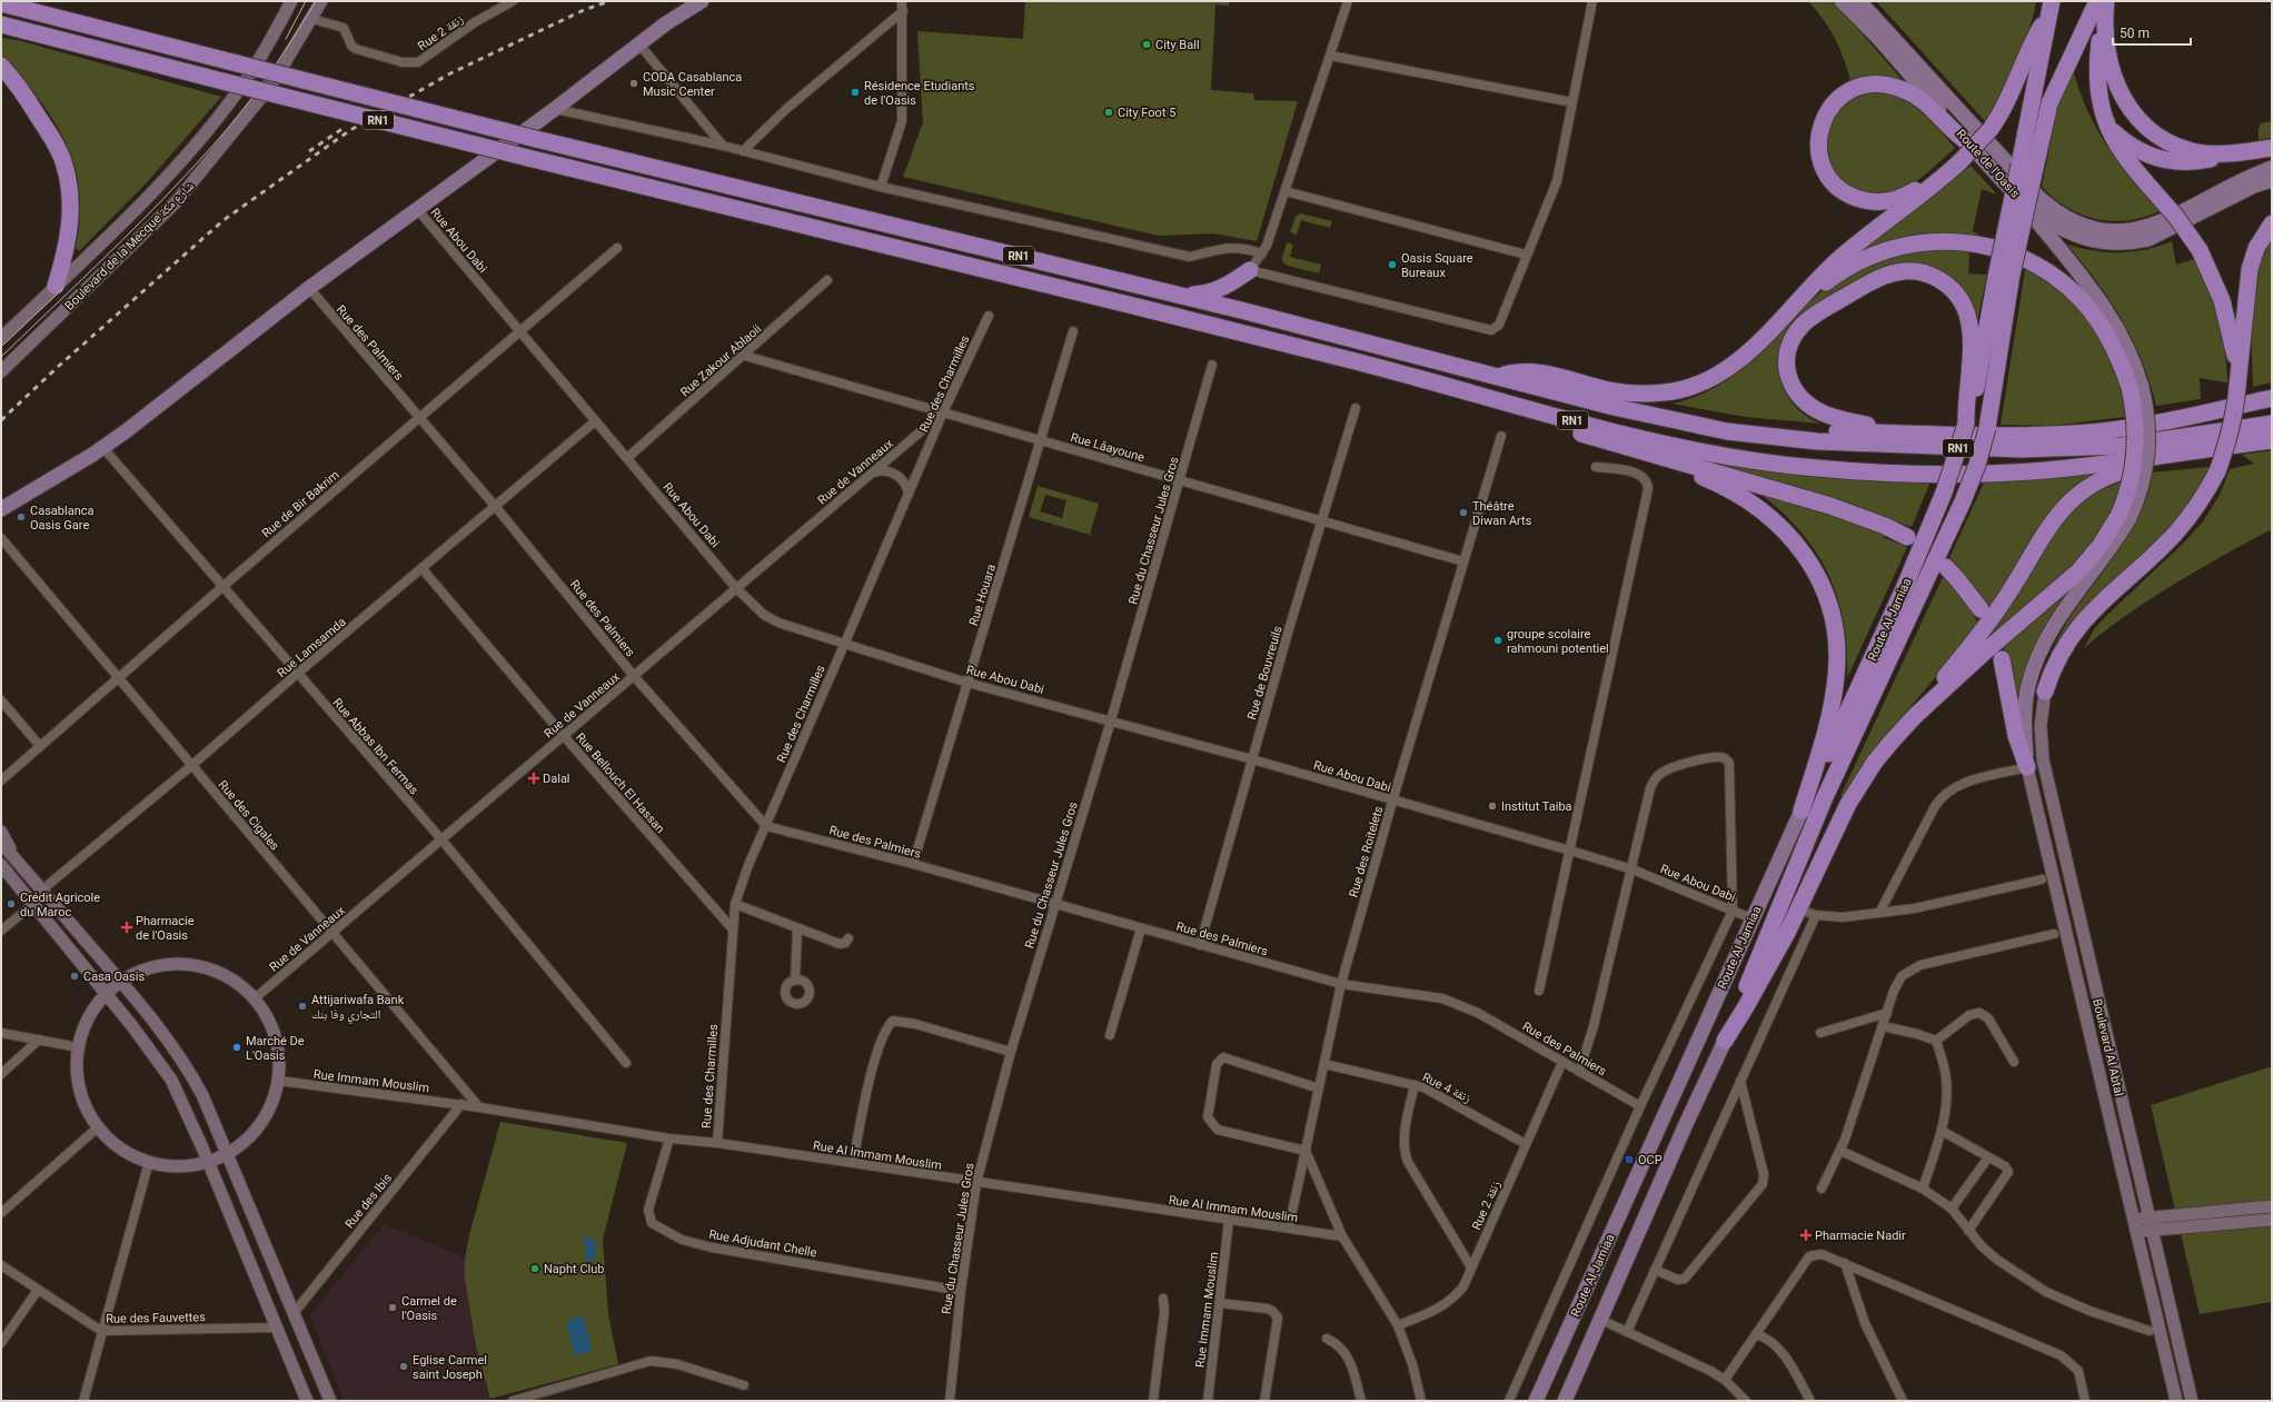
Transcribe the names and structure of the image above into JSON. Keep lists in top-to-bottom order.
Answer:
{
  "streets": {
    "highway": ["RN1", "Route Al Jamiaa"],
    "main road": ["Route de l'Oasis", "Boulevard de la Mecque شارع مكة", "Boulevard Al Abtal"],
    "street": [
      "Rue 2 زنقة",
      "Rue Abou Dabi",
      "Rue des Palmiers",
      "Rue Zakour Ablaoii",
      "Rue des Charmilles",
      "Rue Lâayoune",
      "Rue de Vanneaux",
      "Rue de Bir Bakrim",
      "Rue du Chasseur Jules Gros",
      "Rue Houara",
      "Rue Lamsamda",
      "Rue de Bouvreuils",
      "Rue Abbas Ibn Fermas",
      "Rue Bellouch El Hassan",
      "Rue des Cigales",
      "Rue des Roitelets",
      "Rue Immam Mouslim",
      "Rue 4 زنقة",
      "Rue Al Immam Mouslim",
      "Rue des Ibis",
      "Rue Adjudant Chelle",
      "Rue des Fauvettes"
    ]
  },
  "crossings": [
    ["Rue 2 زنقة", "Boulevard de la Mecque شارع مكة"],
    ["Rue 2 زنقة", "Rue des Palmiers"],
    ["Rue 2 زنقة", "Rue 4 زنقة"],
    ["Rue Abou Dabi", "Rue Zakour Ablaoii"],
    ["Rue Abou Dabi", "Rue des Charmilles"],
    ["Rue Abou Dabi", "Rue de Vanneaux"],
    ["Rue Abou Dabi", "Rue de Bir Bakrim"],
    ["Rue Abou Dabi", "Rue du Chasseur Jules Gros"],
    ["Rue Abou Dabi", "Rue Houara"],
    ["Rue Abou Dabi", "Route Al Jamiaa"],
    ["Rue Abou Dabi", "Rue Lamsamda"],
    ["Rue Abou Dabi", "Rue de Bouvreuils"],
    ["Rue Abou Dabi", "Rue des Roitelets"],
    ["Rue des Palmiers", "Rue des Charmilles"],
    ["Rue des Palmiers", "Rue de Vanneaux"],
    ["Rue des Palmiers", "Rue de Bir Bakrim"],
    ["Rue des Palmiers", "Rue du Chasseur Jules Gros"],
    ["Rue des Palmiers", "Rue Houara"],
    ["Rue des Palmiers", "Rue Lamsamda"],
    ["Rue des Palmiers", "Rue de Bouvreuils"],
    ["Rue des Palmiers", "Rue des Roitelets"],
    ["Rue Zakour Ablaoii", "Rue Lâayoune"],
    ["Rue des Charmilles", "Rue Lâayoune"],
    ["Rue des Charmilles", "Rue de Vanneaux"],
    ["Rue des Charmilles", "Rue Bellouch El Hassan"],
    ["Rue des Charmilles", "Rue Al Immam Mouslim"],
    ["Rue Lâayoune", "Rue de Vanneaux"],
    ["Rue Lâayoune", "Rue du Chasseur Jules Gros"],
    ["Rue Lâayoune", "Rue Houara"],
    ["Rue Lâayoune", "Rue de Bouvreuils"],
    ["Rue Lâayoune", "Rue des Roitelets"],
    ["Rue de Vanneaux", "Rue Abbas Ibn Fermas"],
    ["Rue de Vanneaux", "Rue Bellouch El Hassan"],
    ["Rue de Vanneaux", "Rue des Cigales"],
    ["Rue de Bir Bakrim", "Rue Abbas Ibn Fermas"],
    ["Rue de Bir Bakrim", "Rue des Cigales"],
    ["Rue du Chasseur Jules Gros", "Rue Al Immam Mouslim"],
    ["Rue du Chasseur Jules Gros", "Rue Adjudant Chelle"],
    ["Rue Lamsamda", "Rue Abbas Ibn Fermas"],
    ["Rue Lamsamda", "Rue Bellouch El Hassan"],
    ["Rue Lamsamda", "Rue des Cigales"],
    ["Rue des Cigales", "Rue Al Immam Mouslim"],
    ["Rue des Roitelets", "Rue 4 زنقة"],
    ["Rue des Roitelets", "Rue Al Immam Mouslim"],
    ["Rue Immam Mouslim", "Rue Al Immam Mouslim"],
    ["Rue Immam Mouslim", "Rue des Ibis"],
    ["Rue Al Immam Mouslim", "Rue des Ibis"],
    ["Rue Al Immam Mouslim", "Rue Adjudant Chelle"]
  ],
  "places": {
    "other": [
      "City Ball",
      "CODA Casablanca Music Center",
      "Résidence Etudiants de l'Oasis",
      "City Foot 5",
      "Oasis Square Bureaux",
      "Théâtre Diwan Arts",
      "Casablanca Oasis Gare",
      "groupe scolaire rahmouni potentiel",
      "Institut Taiba",
      "Crédit Agricole du Maroc",
      "Casa Oasis",
      "Attijariwafa Bank التجاري وفا بنك",
      "Marché De L'Oasis",
      "Napht Club",
      "Carmel de l'Oasis",
      "Eglise Carmel saint Joseph"
    ],
    "health": ["Dalal", "Pharmacie de l'Oasis", "Pharmacie Nadir"],
    "transit": ["OCP"]
  },
  "scale_bar": "50 m"
}
